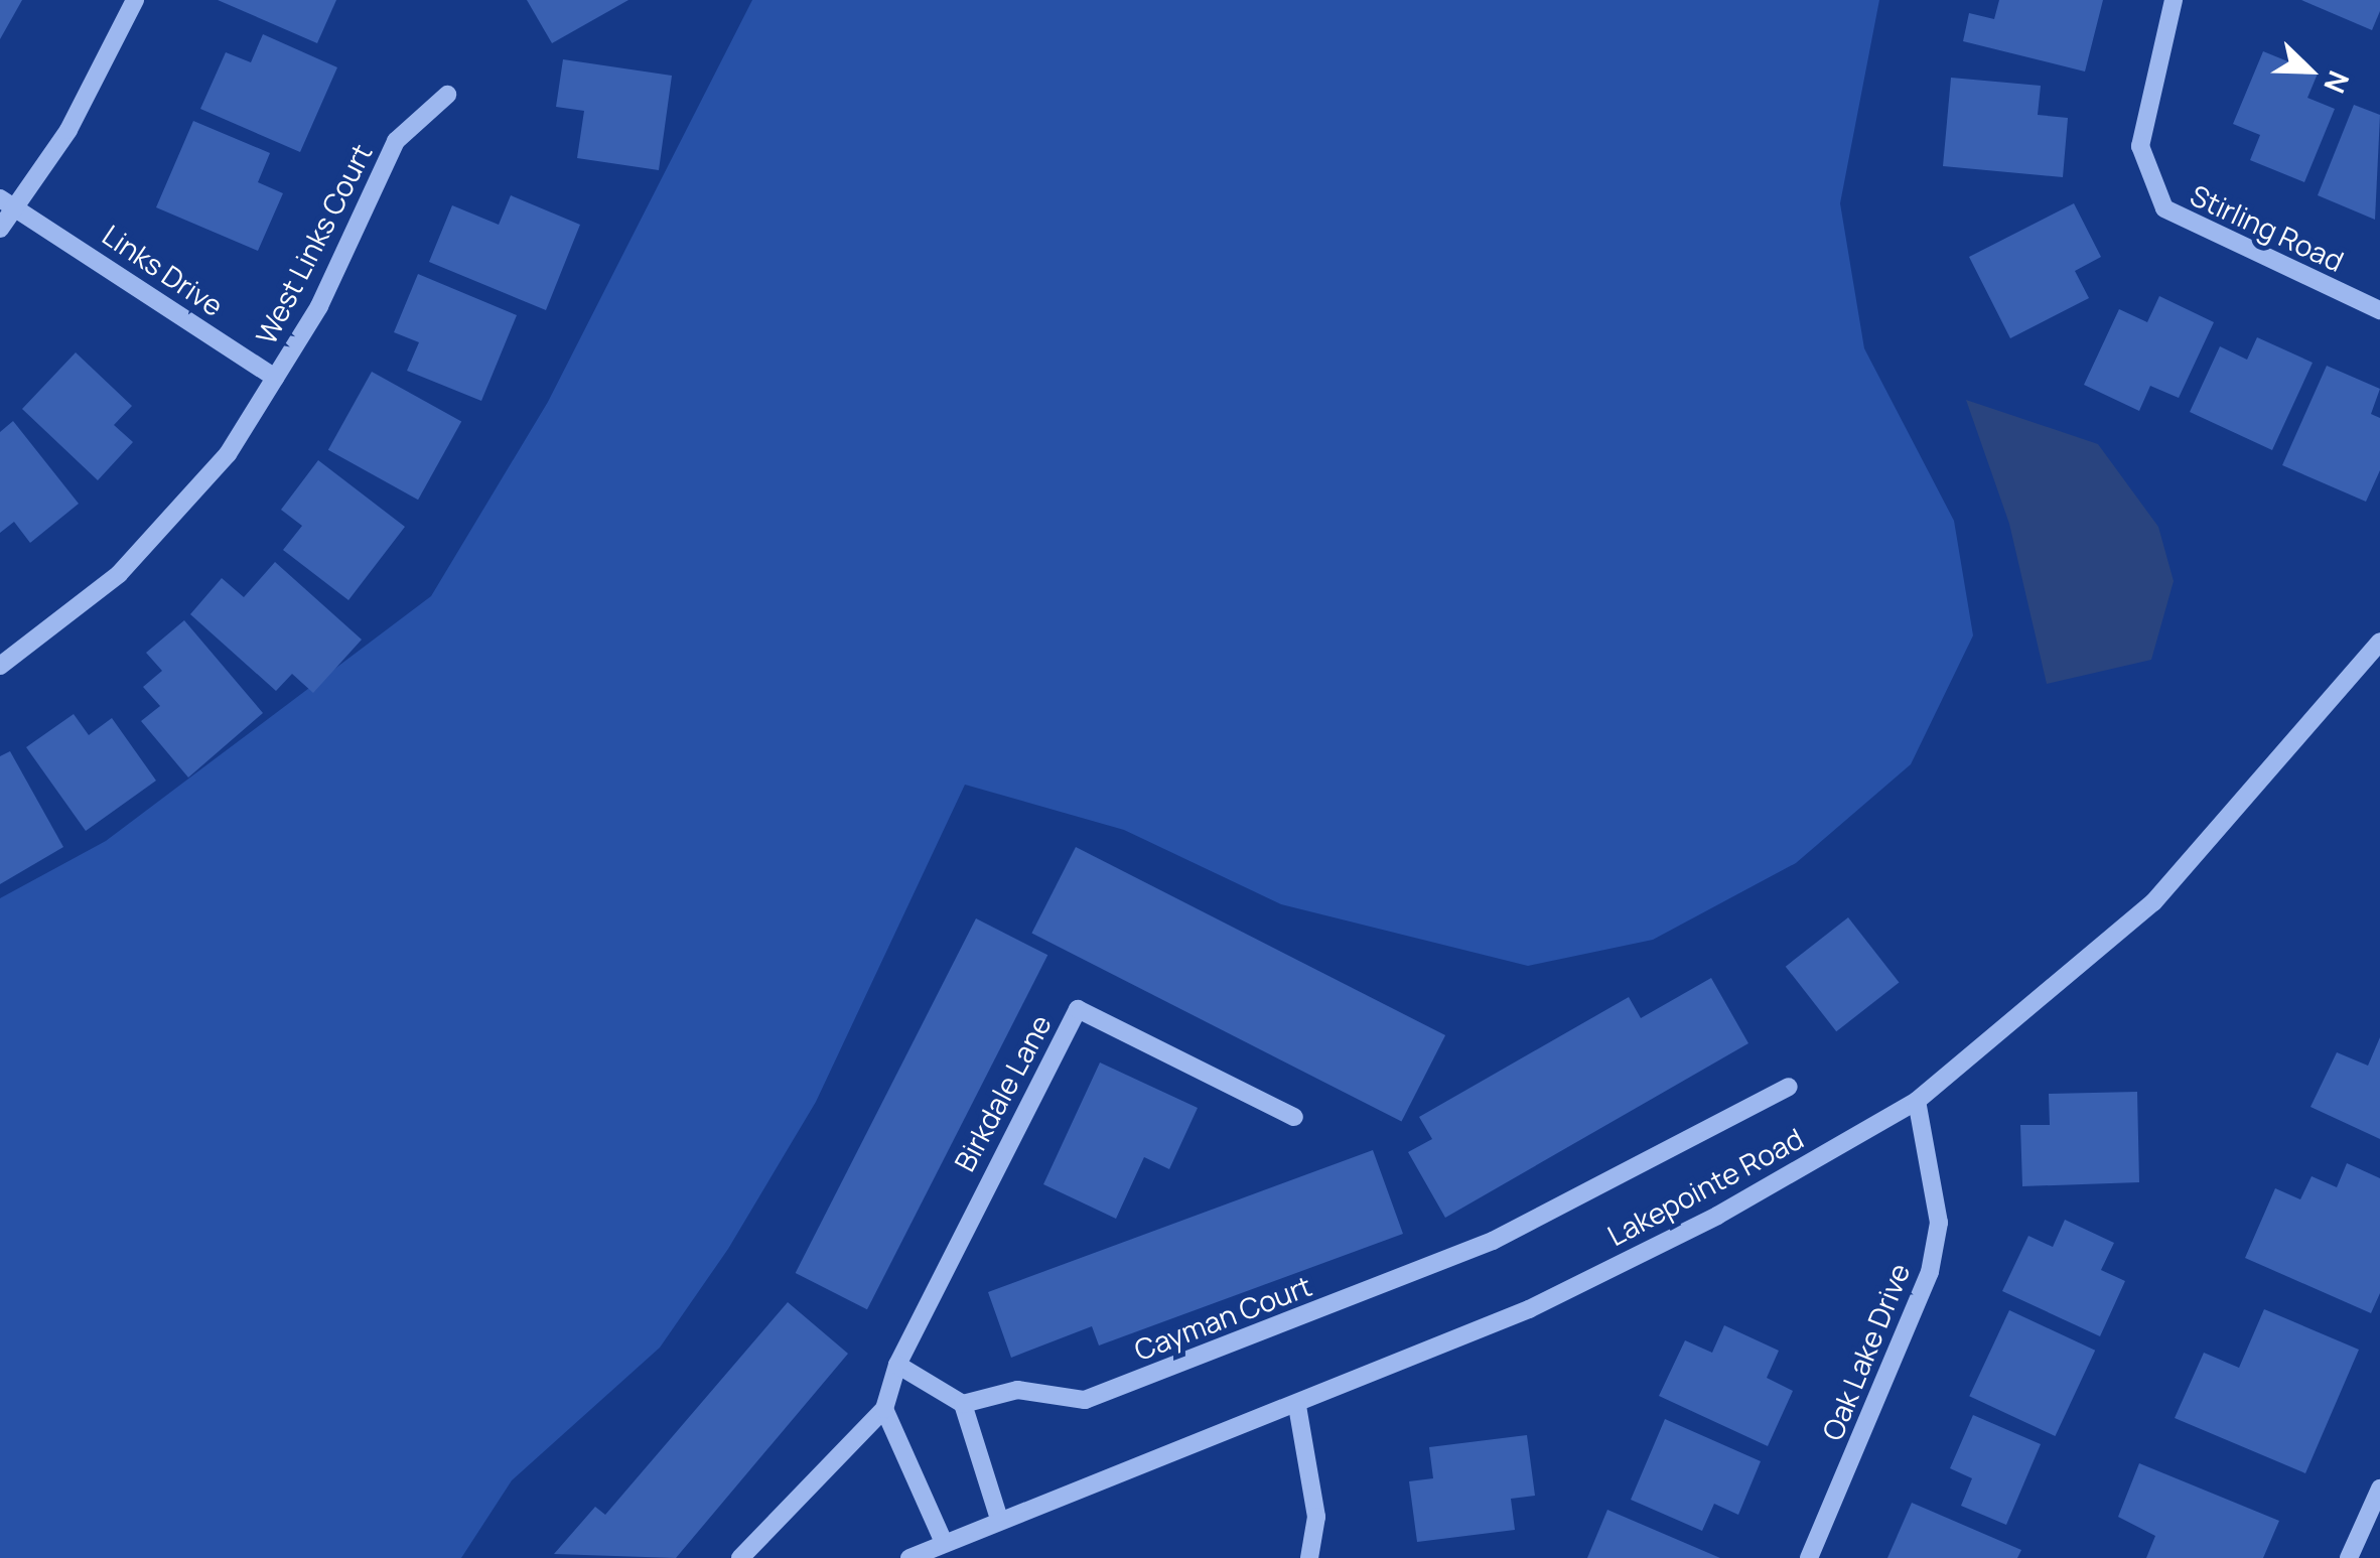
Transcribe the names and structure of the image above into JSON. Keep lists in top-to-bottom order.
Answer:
{
  "streets": {
    "street": [
      "Stirling Road",
      "West Links Court",
      "Links Drive",
      "Birkdale Lane",
      "Lakepointe Road",
      "Cayman Court",
      "Oak Lake Drive"
    ]
  },
  "crossings": [
    ["West Links Court", "Links Drive"],
    ["Lakepointe Road", "Oak Lake Drive"]
  ],
  "north": "bottom right"
}
